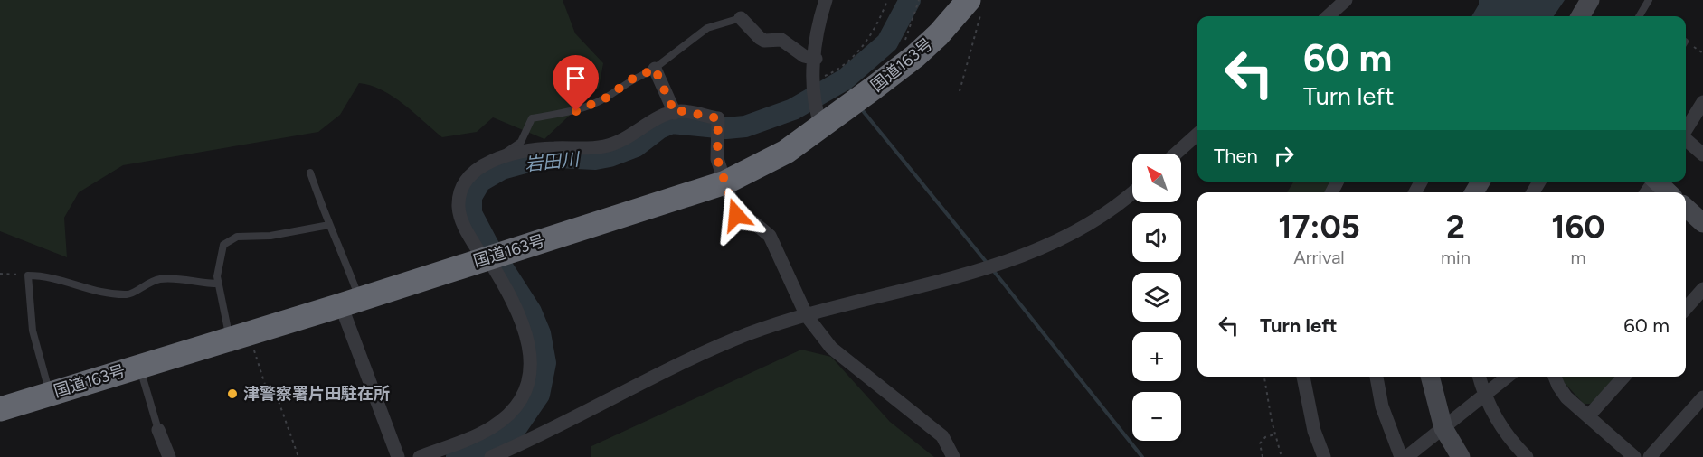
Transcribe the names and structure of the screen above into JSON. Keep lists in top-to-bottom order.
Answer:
{
  "streets": {
    "highway": ["国道163号"]
  },
  "water": ["岩田川"],
  "places": ["津警察署片田駐在所"],
  "north": "top left",
  "page": {
    "turn": ["60 m", "Turn left"],
    "then": "Then",
    "map_buttons": ["+", "−"],
    "eta": [
      "17:05",
      "Arrival",
      "2",
      "min",
      "160",
      "m"
    ],
    "list": [
      {
        "name": "Turn left",
        "value": "60 m"
      }
    ]
  }
}
